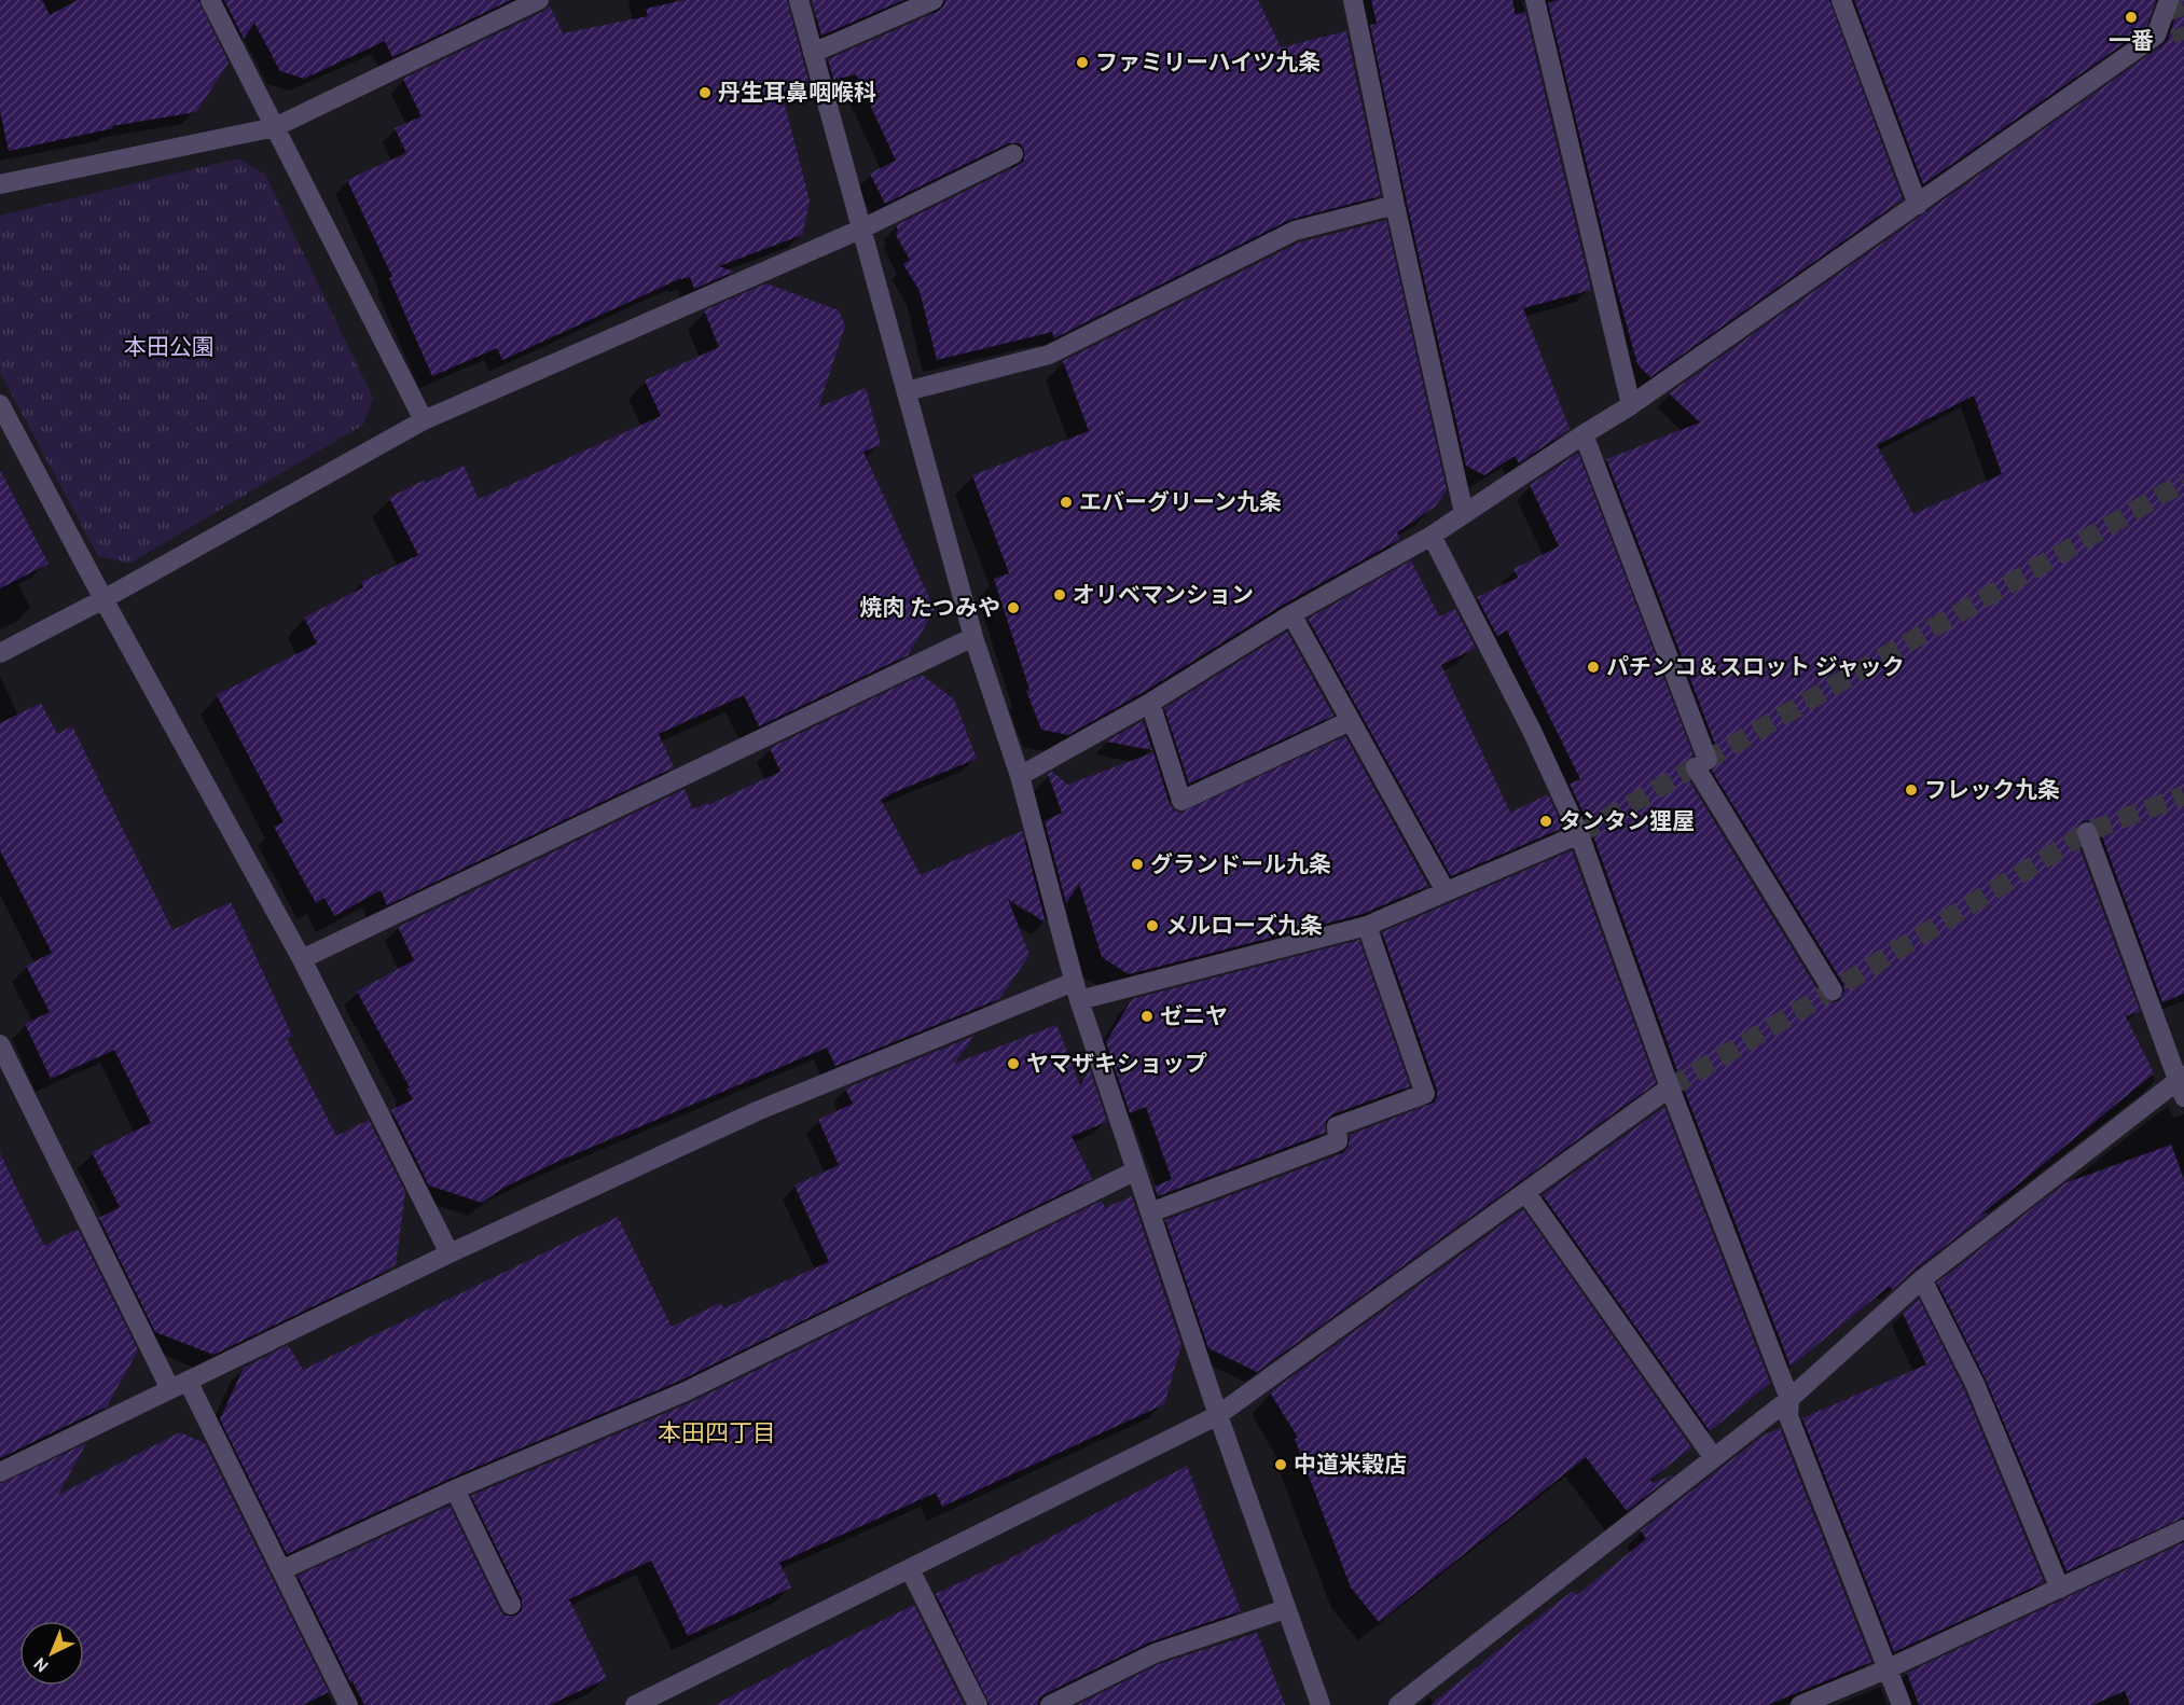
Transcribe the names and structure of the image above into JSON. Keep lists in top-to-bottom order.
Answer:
{
  "districts": ["本田四丁目"],
  "parks": ["本田公園"],
  "places": [
    "一番",
    "ファミリーハイツ九条",
    "丹生耳鼻咽喉科",
    "エバーグリーン九条",
    "オリベマンション",
    "焼肉 たつみや",
    "パチンコ＆スロット ジャック",
    "フレック九条",
    "タンタン狸屋",
    "グランドール九条",
    "メルローズ九条",
    "ゼニヤ",
    "ヤマザキショップ",
    "中道米穀店"
  ],
  "north": "bottom left"
}
